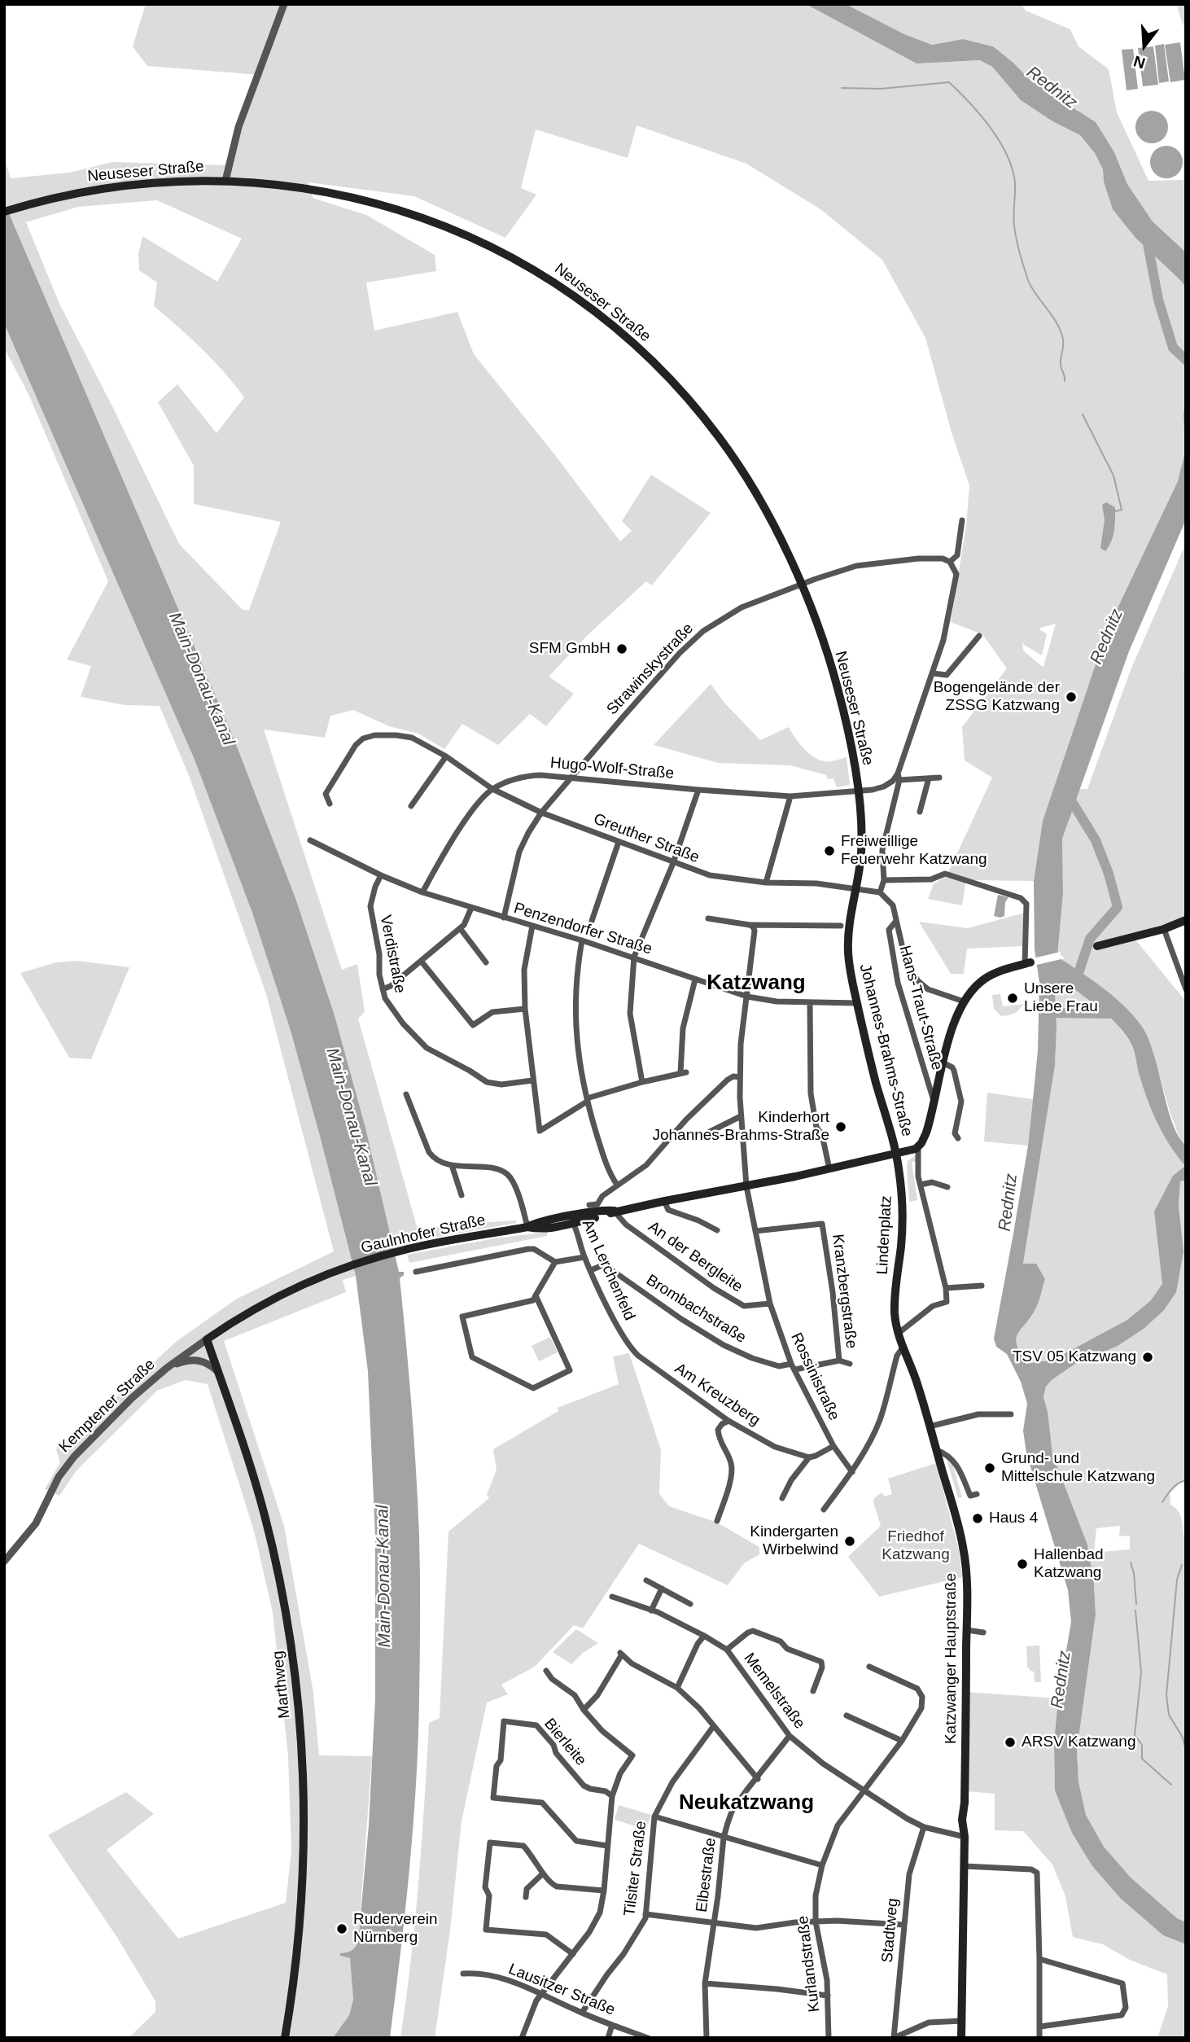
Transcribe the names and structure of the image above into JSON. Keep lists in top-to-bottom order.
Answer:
{
  "streets": {
    "main road": [
      "Neuseser Straße",
      "Johannes-Brahms-Straße",
      "Gaulnhofer Straße",
      "Lindenplatz",
      "Katzwanger Hauptstraße",
      "Marthweg"
    ],
    "street": [
      "Strawinskystraße",
      "Hugo-Wolf-Straße",
      "Greuther Straße",
      "Penzendorfer Straße",
      "Verdistraße",
      "Hans-Traut-Straße",
      "An der Bergleite",
      "Am Lerchenfeld",
      "Kranzbergstraße",
      "Brombachstraße",
      "Rossinistraße",
      "Am Kreuzberg",
      "Kemptener Straße",
      "Memelstraße",
      "Bierleite",
      "Tilsiter Straße",
      "Elbestraße",
      "Stadtweg",
      "Kurlandstraße",
      "Lausitzer Straße"
    ]
  },
  "crossings": [
    ["Neuseser Straße", "Strawinskystraße"],
    ["Neuseser Straße", "Hugo-Wolf-Straße"],
    ["Neuseser Straße", "Greuther Straße"],
    ["Neuseser Straße", "Johannes-Brahms-Straße"],
    ["Strawinskystraße", "Hugo-Wolf-Straße"],
    ["Strawinskystraße", "Greuther Straße"],
    ["Strawinskystraße", "Penzendorfer Straße"],
    ["Hugo-Wolf-Straße", "Greuther Straße"],
    ["Hugo-Wolf-Straße", "Penzendorfer Straße"],
    ["Greuther Straße", "Johannes-Brahms-Straße"],
    ["Penzendorfer Straße", "Verdistraße"],
    ["Penzendorfer Straße", "Johannes-Brahms-Straße"],
    ["Penzendorfer Straße", "Rossinistraße"],
    ["Johannes-Brahms-Straße", "Gaulnhofer Straße"],
    ["Johannes-Brahms-Straße", "Lindenplatz"],
    ["Gaulnhofer Straße", "Lindenplatz"],
    ["Gaulnhofer Straße", "An der Bergleite"],
    ["Gaulnhofer Straße", "Am Lerchenfeld"],
    ["Gaulnhofer Straße", "Rossinistraße"],
    ["Gaulnhofer Straße", "Kemptener Straße"],
    ["Gaulnhofer Straße", "Marthweg"],
    ["Lindenplatz", "Katzwanger Hauptstraße"],
    ["An der Bergleite", "Rossinistraße"],
    ["Am Lerchenfeld", "Brombachstraße"],
    ["Am Lerchenfeld", "Am Kreuzberg"],
    ["Kranzbergstraße", "Brombachstraße"],
    ["Kranzbergstraße", "Rossinistraße"],
    ["Brombachstraße", "Rossinistraße"],
    ["Kemptener Straße", "Marthweg"],
    ["Katzwanger Hauptstraße", "Memelstraße"],
    ["Memelstraße", "Elbestraße"],
    ["Memelstraße", "Stadtweg"],
    ["Memelstraße", "Kurlandstraße"],
    ["Tilsiter Straße", "Lausitzer Straße"]
  ],
  "districts": ["Katzwang", "Neukatzwang"],
  "water": ["Rednitz", "Main-Donau-Kanal"],
  "parks": ["Friedhof Katzwang"],
  "places": [
    "SFM GmbH",
    "Bogengelände der ZSSG Katzwang",
    "Freiweillige Feuerwehr Katzwang",
    "Unsere Liebe Frau",
    "Kinderhort Johannes-Brahms-Straße",
    "TSV 05 Katzwang",
    "Grund- und Mittelschule Katzwang",
    "Haus 4",
    "Kindergarten Wirbelwind",
    "Hallenbad Katzwang",
    "ARSV Katzwang",
    "Ruderverein Nürnberg"
  ],
  "north": "bottom"
}
